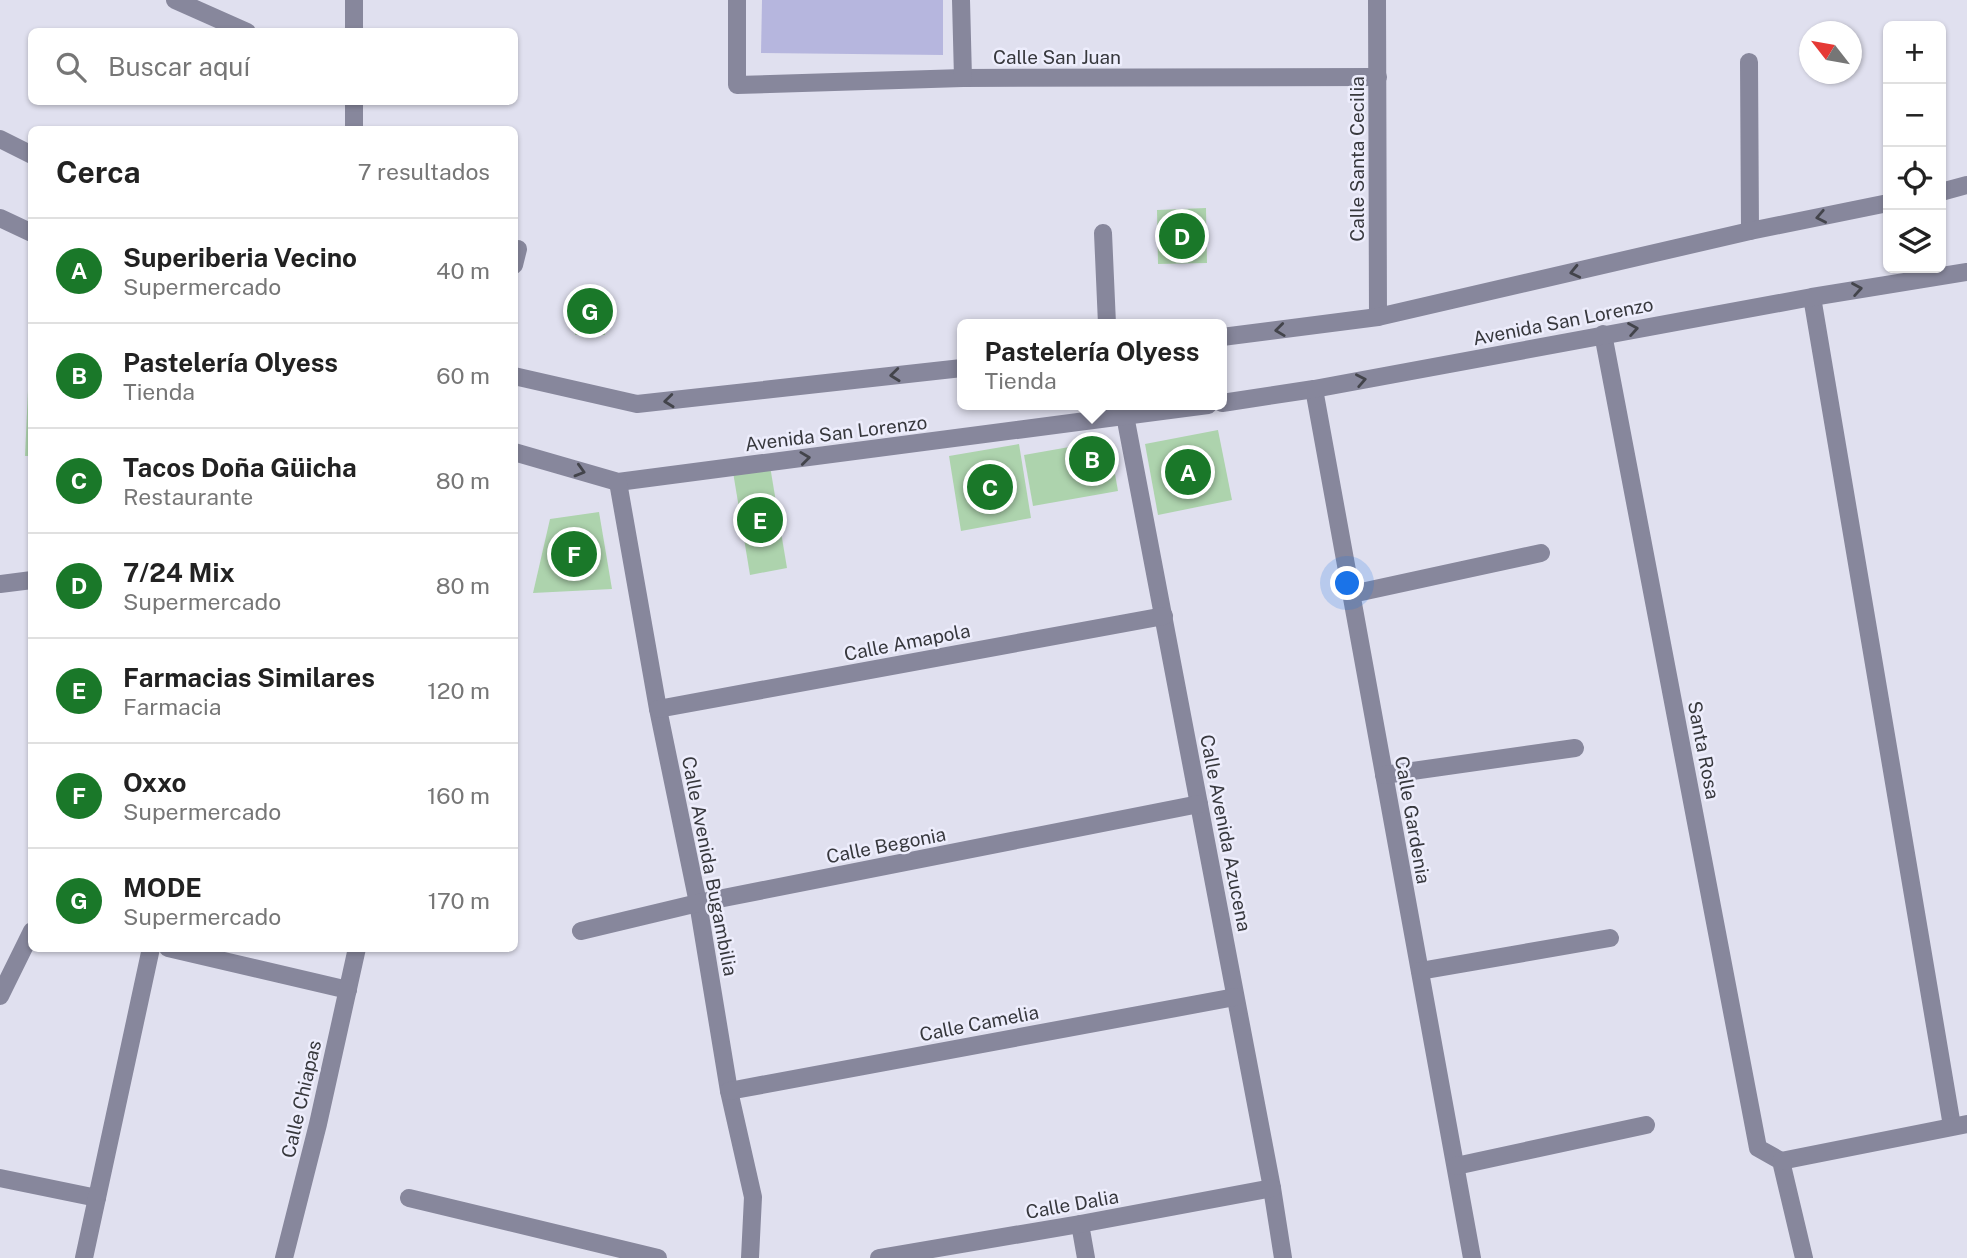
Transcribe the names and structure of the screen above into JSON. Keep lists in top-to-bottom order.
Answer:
{
  "streets": {
    "street": [
      "Calle San Juan",
      "Calle Santa Cecilia",
      "Avenida San Lorenzo",
      "Calle Amapola",
      "Santa Rosa",
      "Calle Gardenia",
      "Calle Avenida Azucena",
      "Calle Begonia",
      "Calle Avenida Bugambilia",
      "Calle Camelia",
      "Calle Chiapas",
      "Calle Dalia"
    ]
  },
  "crossings": [
    ["Calle San Juan", "Calle Santa Cecilia"],
    ["Avenida San Lorenzo", "Santa Rosa"],
    ["Avenida San Lorenzo", "Calle Gardenia"],
    ["Avenida San Lorenzo", "Calle Avenida Azucena"],
    ["Avenida San Lorenzo", "Calle Avenida Bugambilia"],
    ["Calle Amapola", "Calle Avenida Azucena"],
    ["Calle Amapola", "Calle Avenida Bugambilia"],
    ["Calle Avenida Azucena", "Calle Begonia"],
    ["Calle Avenida Azucena", "Calle Camelia"],
    ["Calle Avenida Azucena", "Calle Dalia"],
    ["Calle Begonia", "Calle Avenida Bugambilia"],
    ["Calle Avenida Bugambilia", "Calle Camelia"]
  ],
  "north": "top left",
  "page": {
    "map_buttons": ["+", "−"],
    "search": "Buscar aquí",
    "heading": ["Cerca", "7 resultados"],
    "pins": [
      "D",
      "G",
      "B",
      "A",
      "C",
      "E",
      "F"
    ],
    "list": [
      {
        "mark": "A",
        "name": "Superiberia Vecino",
        "note": "Supermercado",
        "value": "40 m"
      },
      {
        "mark": "B",
        "name": "Pastelería Olyess",
        "note": "Tienda",
        "value": "60 m"
      },
      {
        "mark": "C",
        "name": "Tacos Doña Güicha",
        "note": "Restaurante",
        "value": "80 m"
      },
      {
        "mark": "D",
        "name": "7/24 Mix",
        "note": "Supermercado",
        "value": "80 m"
      },
      {
        "mark": "E",
        "name": "Farmacias Similares",
        "note": "Farmacia",
        "value": "120 m"
      },
      {
        "mark": "F",
        "name": "Oxxo",
        "note": "Supermercado",
        "value": "160 m"
      },
      {
        "mark": "G",
        "name": "MODE",
        "note": "Supermercado",
        "value": "170 m"
      }
    ],
    "popup": ["Pastelería Olyess", "Tienda"]
  }
}
